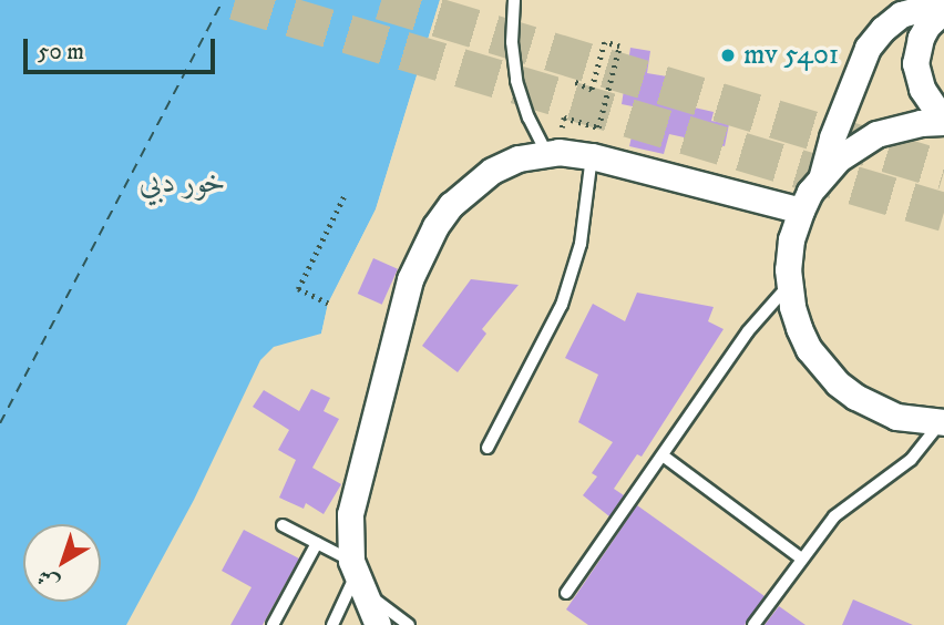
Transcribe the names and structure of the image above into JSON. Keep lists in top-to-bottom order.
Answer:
{
  "water": ["خور دبي"],
  "places": ["mv 5401"],
  "scale_bar": "50 m",
  "north": "bottom left"
}
